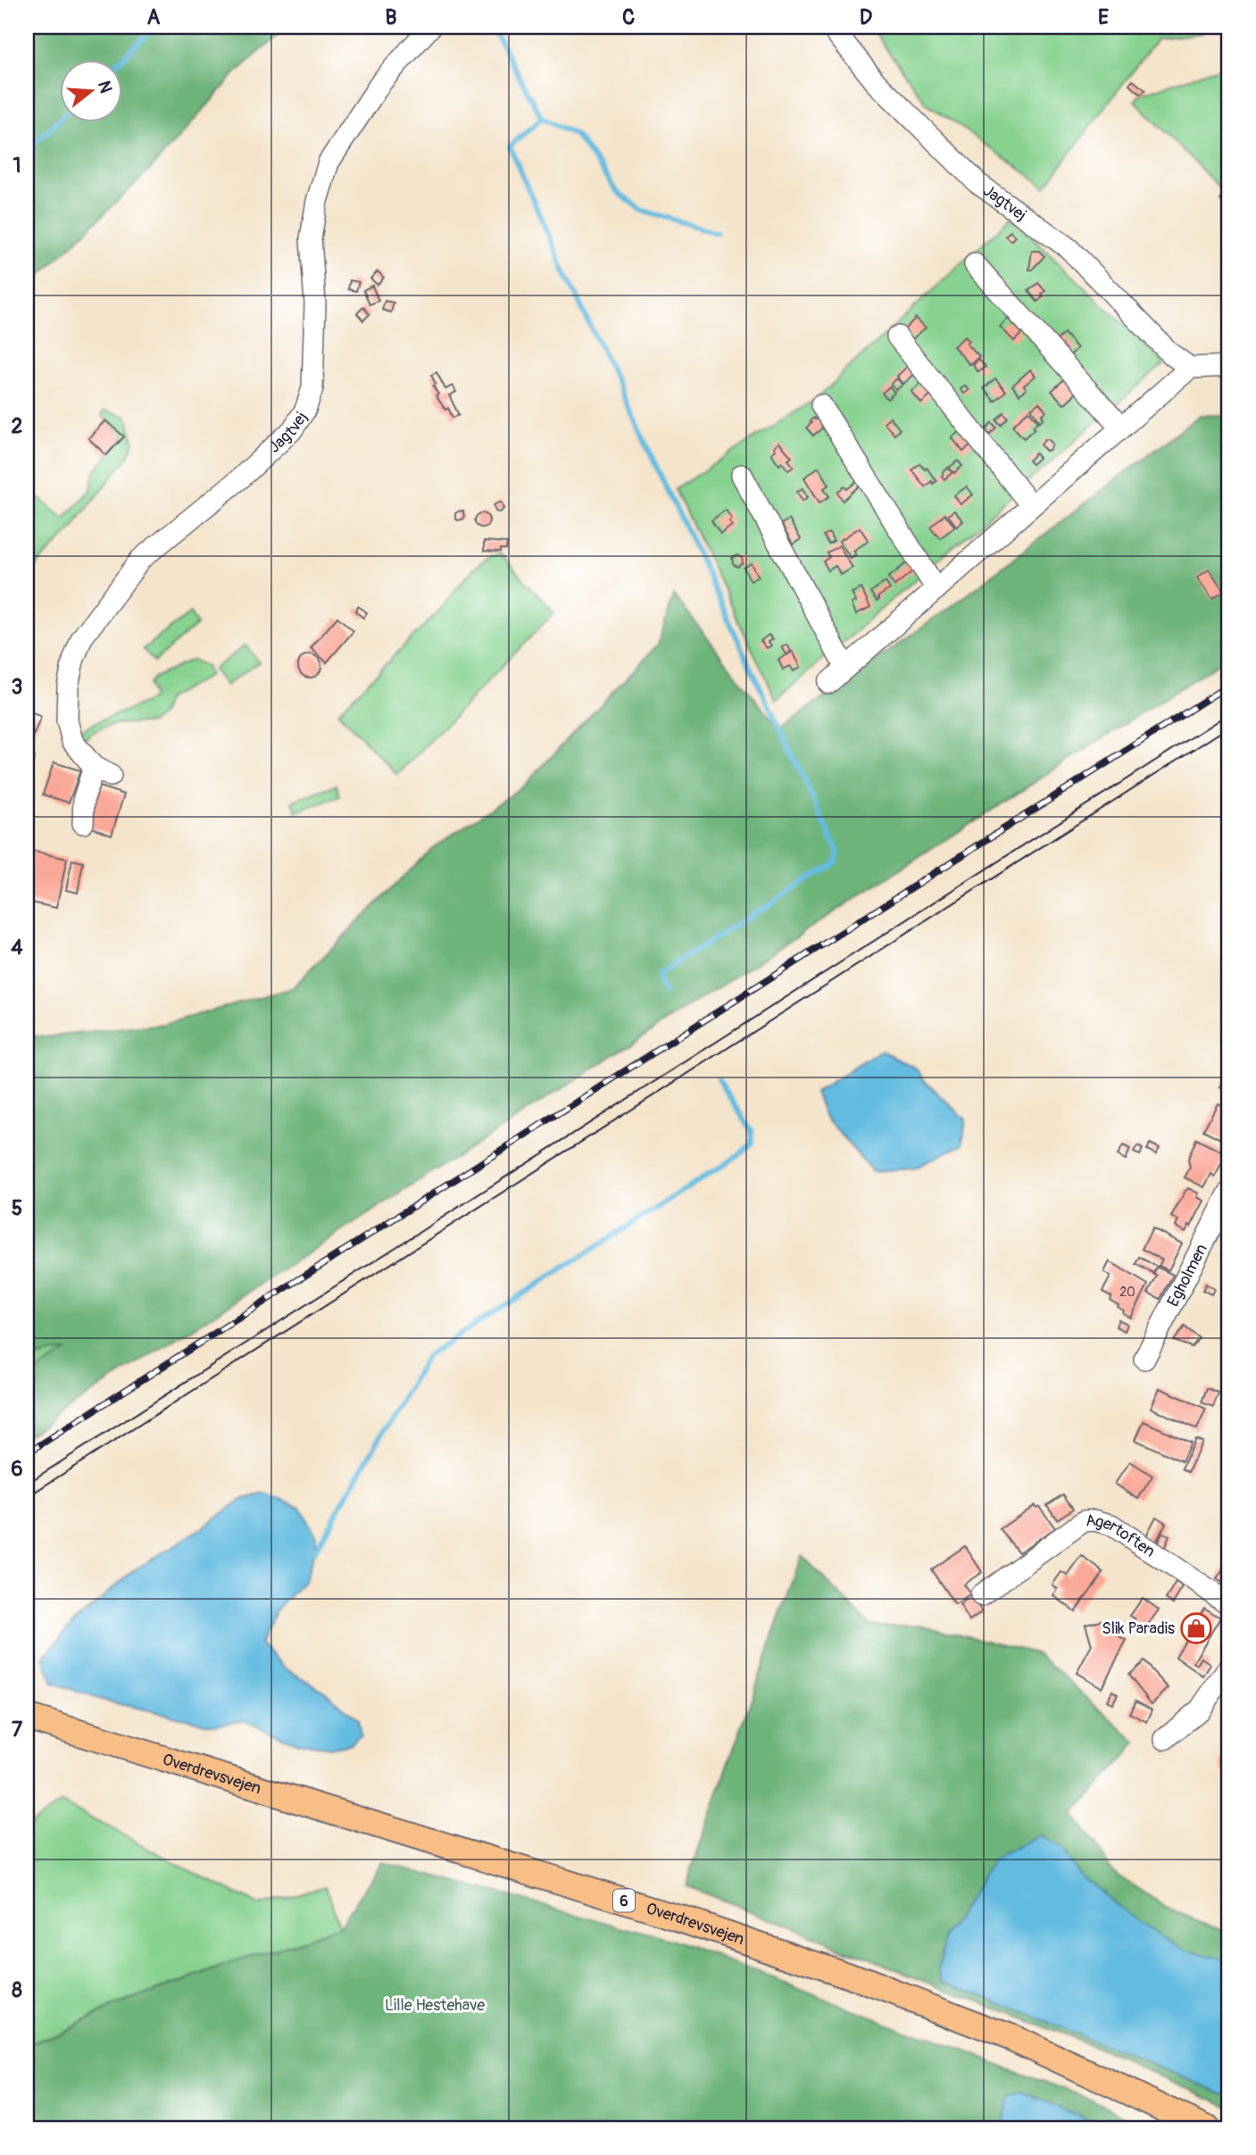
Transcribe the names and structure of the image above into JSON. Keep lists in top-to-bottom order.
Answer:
{
  "streets": {
    "main road": ["Overdrevsvejen", "6"],
    "street": ["Jagtvej", "Egholmen", "Agertoften"]
  },
  "parks": ["Lille Hestehave"],
  "places": {
    "shop": ["Slik Paradis"]
  },
  "house_numbers": ["20"],
  "north": "right",
  "grid": {
    "columns": [
      "A",
      "B",
      "C",
      "D",
      "E"
    ],
    "rows": [
      "1",
      "2",
      "3",
      "4",
      "5",
      "6",
      "7",
      "8"
    ]
  }
}
